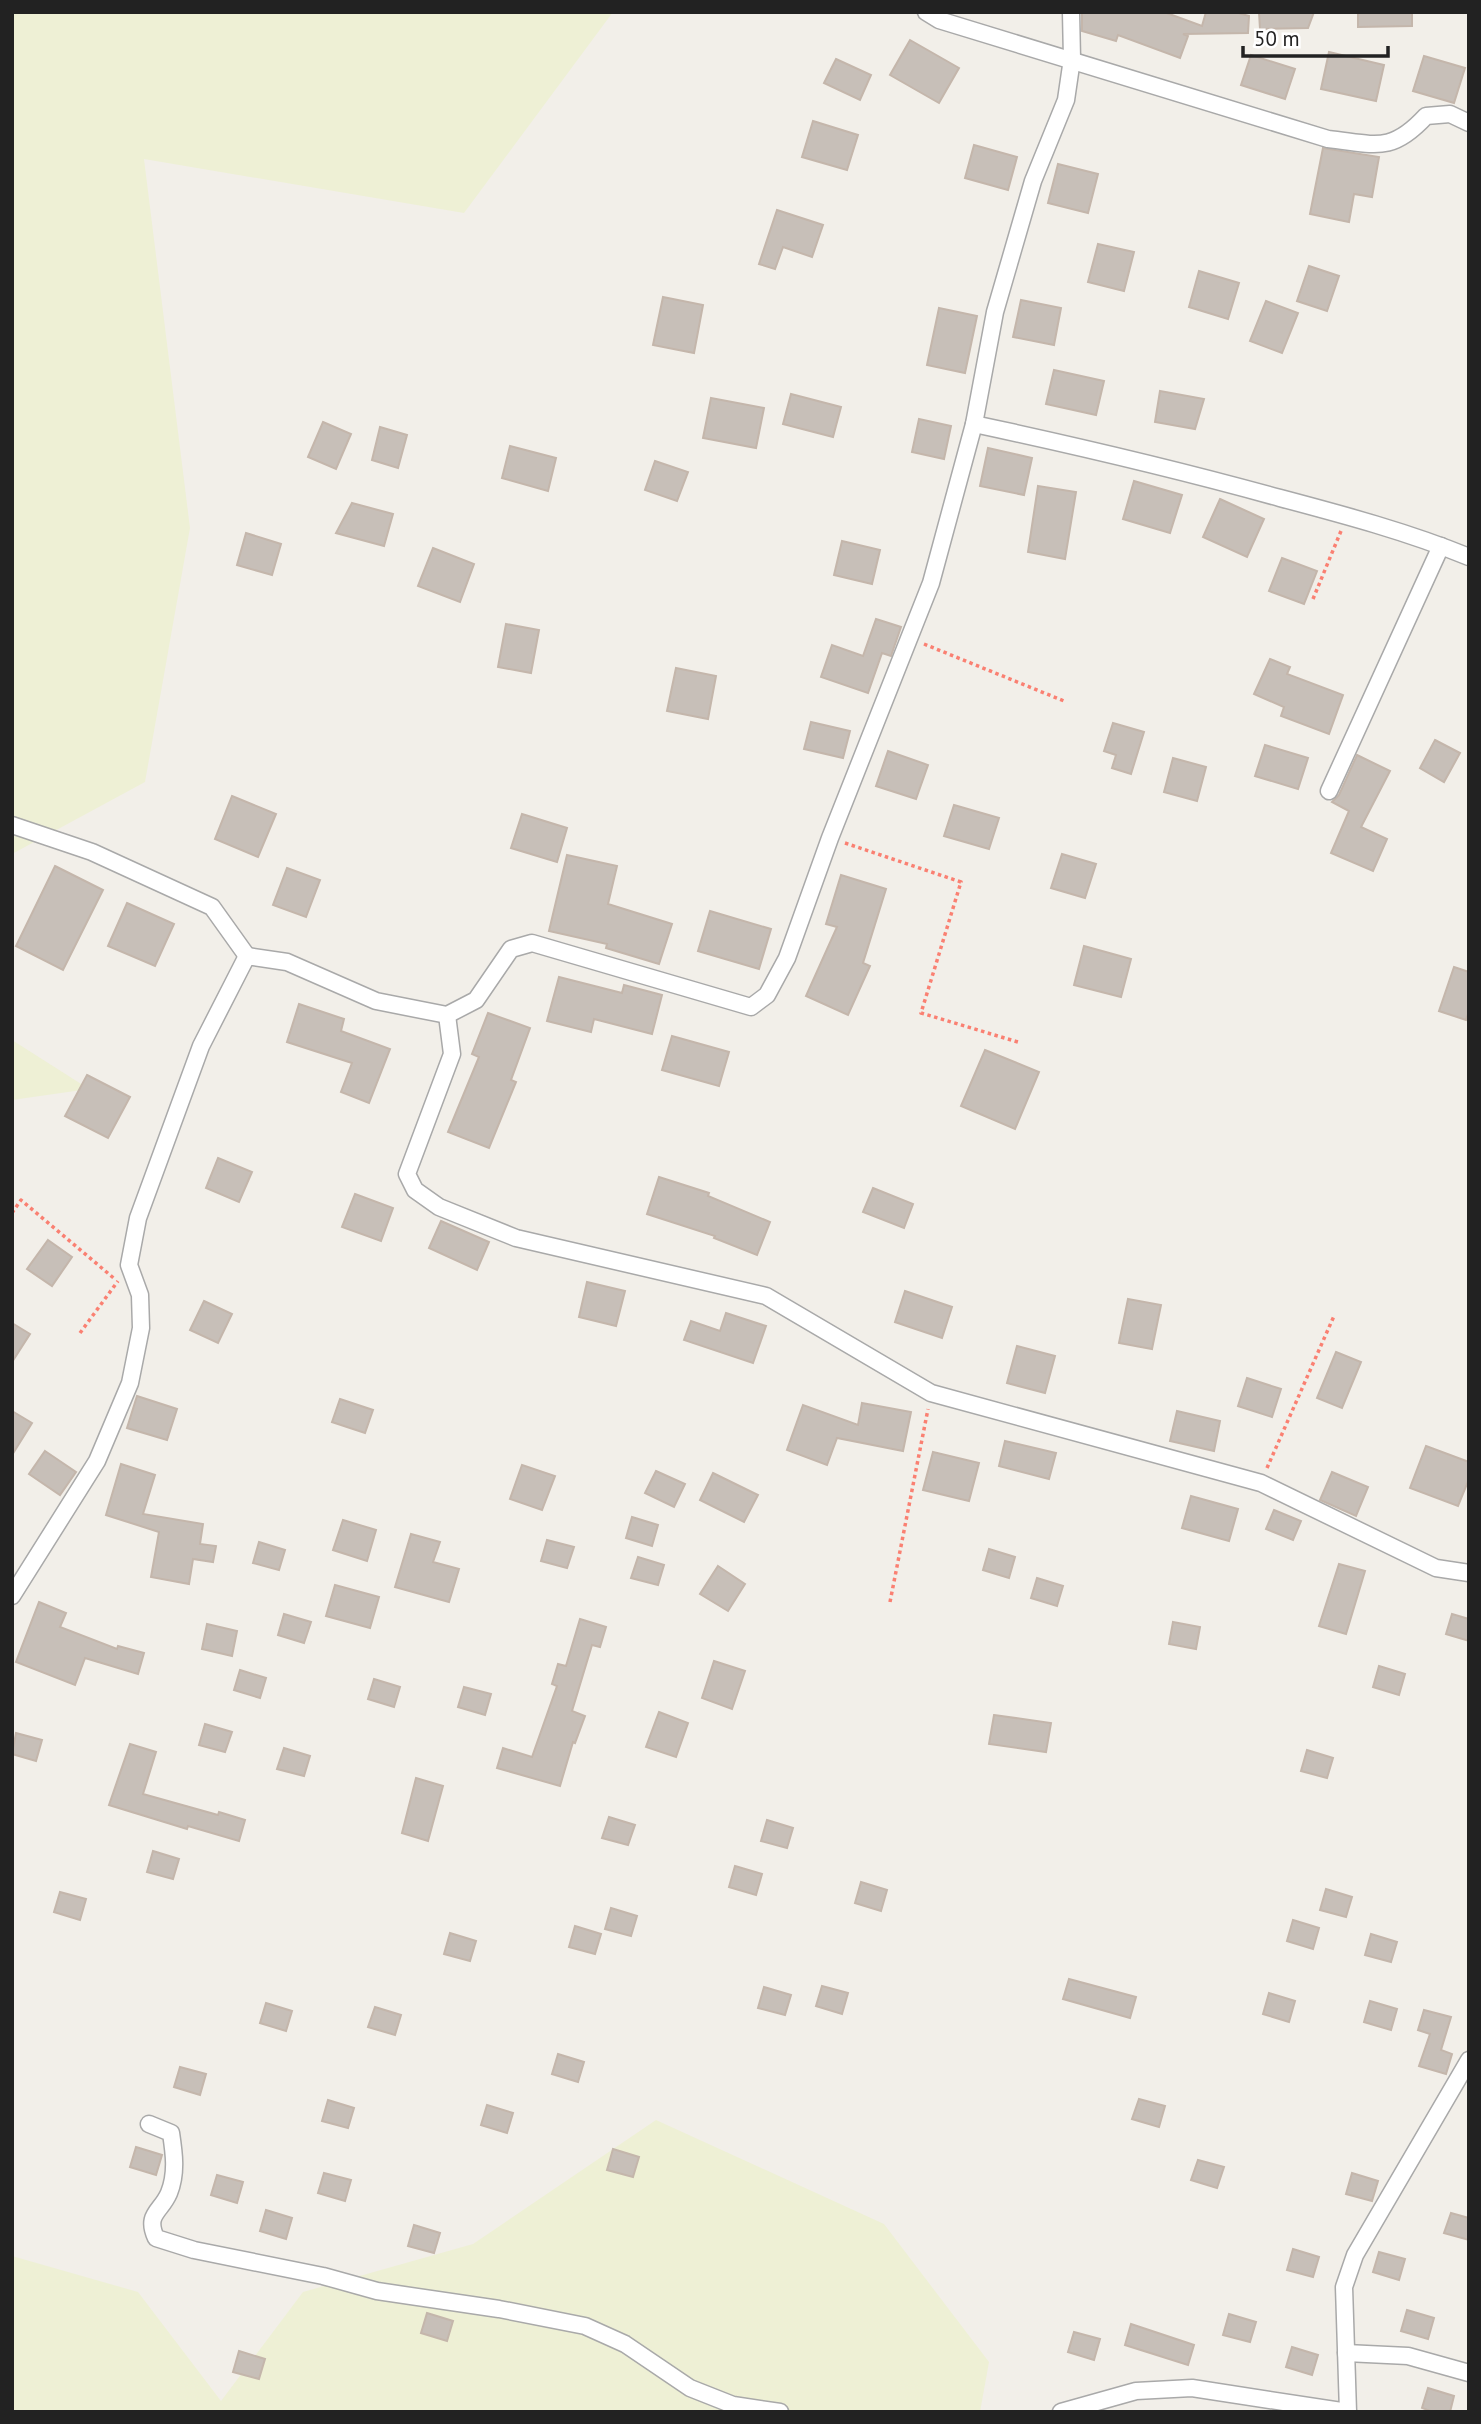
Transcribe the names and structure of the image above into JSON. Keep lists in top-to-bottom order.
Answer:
{
  "scale_bar": "50 m"
}
